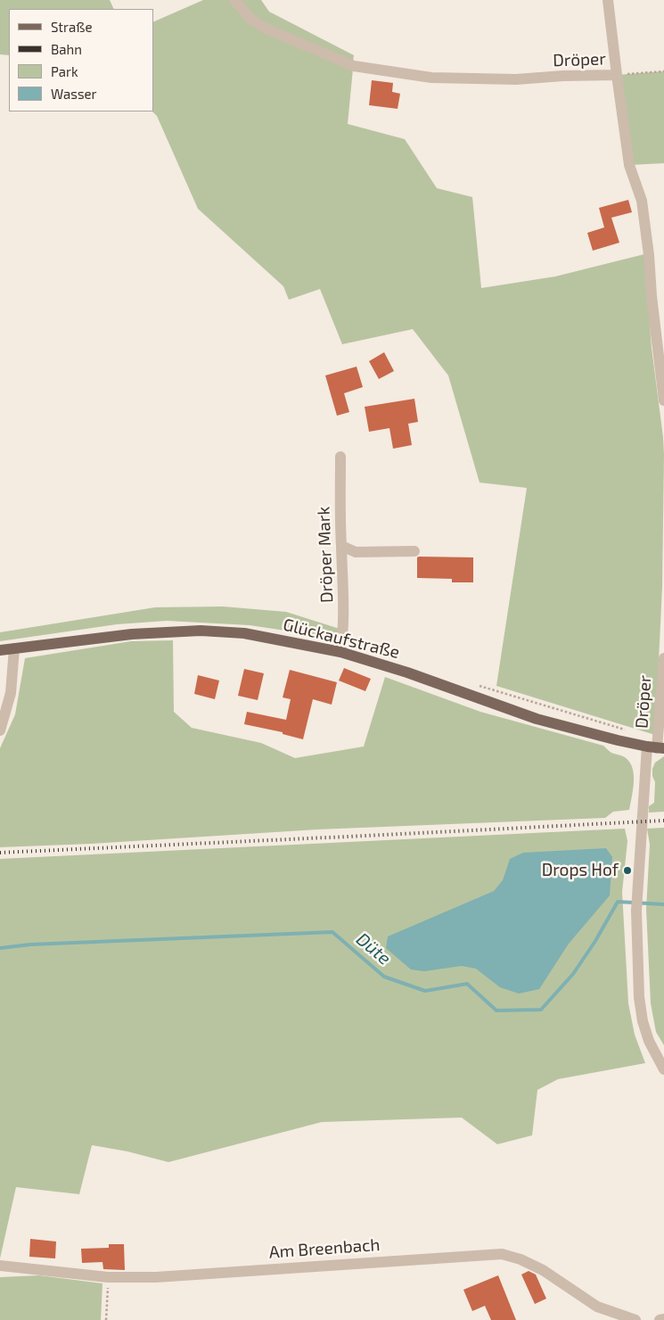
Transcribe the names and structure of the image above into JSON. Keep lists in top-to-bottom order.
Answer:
{
  "streets": {
    "main road": ["Glückaufstraße"],
    "street": ["Dröper", "Dröper Mark", "Am Breenbach"]
  },
  "crossings": [
    ["Dröper", "Glückaufstraße"],
    ["Dröper Mark", "Glückaufstraße"]
  ],
  "water": ["Düte"],
  "places": ["Drops Hof"],
  "legend": [
    "Straße",
    "Bahn",
    "Park",
    "Wasser"
  ]
}
